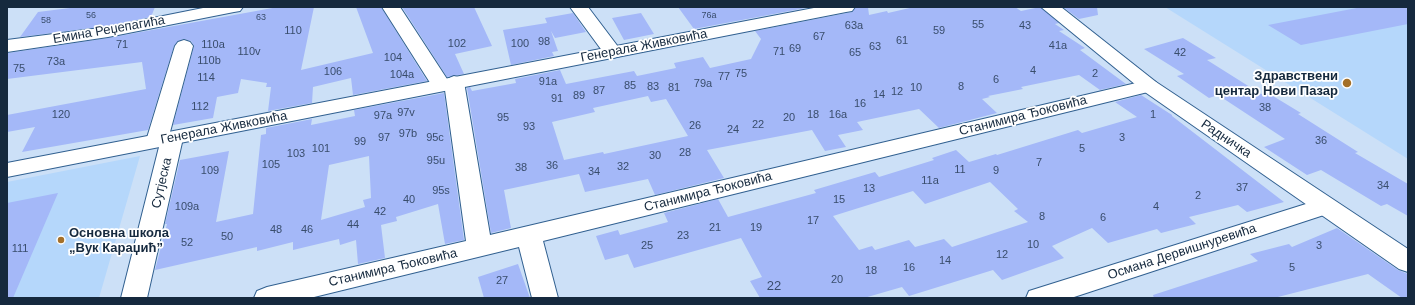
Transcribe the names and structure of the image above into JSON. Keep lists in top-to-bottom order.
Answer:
{
  "streets": {
    "street": [
      "Емина Реџепагића",
      "Генерала Живковића",
      "Станимира Ђоковића",
      "Радничка",
      "Сутјеска",
      "Османа Дервишнуревића"
    ]
  },
  "crossings": [
    ["Генерала Живковића", "Сутјеска"],
    ["Станимира Ђоковића", "Радничка"],
    ["Радничка", "Османа Дервишнуревића"]
  ],
  "places": ["Здравствени центар Нови Пазар", "Основна школа „Вук Караџић”"],
  "house_numbers": [
    "56",
    "76a",
    "63",
    "58",
    "55",
    "63a",
    "43",
    "110",
    "59",
    "67",
    "61",
    "98",
    "102",
    "100",
    "71",
    "110a",
    "41a",
    "63",
    "69",
    "110v",
    "71",
    "65",
    "42",
    "104",
    "110b",
    "73a",
    "75",
    "4",
    "106",
    "75",
    "2",
    "104a",
    "77",
    "114",
    "6",
    "91a",
    "79a",
    "85",
    "83",
    "8",
    "81",
    "10",
    "87",
    "12",
    "14",
    "89",
    "91",
    "16",
    "112",
    "38",
    "97v",
    "120",
    "18",
    "16a",
    "1",
    "97a",
    "95",
    "20",
    "22",
    "26",
    "93",
    "24",
    "97b",
    "97",
    "95c",
    "3",
    "36",
    "99",
    "101",
    "5",
    "28",
    "103",
    "30",
    "95u",
    "7",
    "105",
    "36",
    "32",
    "38",
    "11",
    "109",
    "9",
    "34",
    "11a",
    "34",
    "37",
    "13",
    "95s",
    "2",
    "40",
    "15",
    "109a",
    "4",
    "42",
    "8",
    "6",
    "17",
    "44",
    "21",
    "19",
    "48",
    "46",
    "23",
    "50",
    "52",
    "10",
    "25",
    "3",
    "111",
    "12",
    "14",
    "16",
    "5",
    "18",
    "20",
    "27",
    "22"
  ]
}
